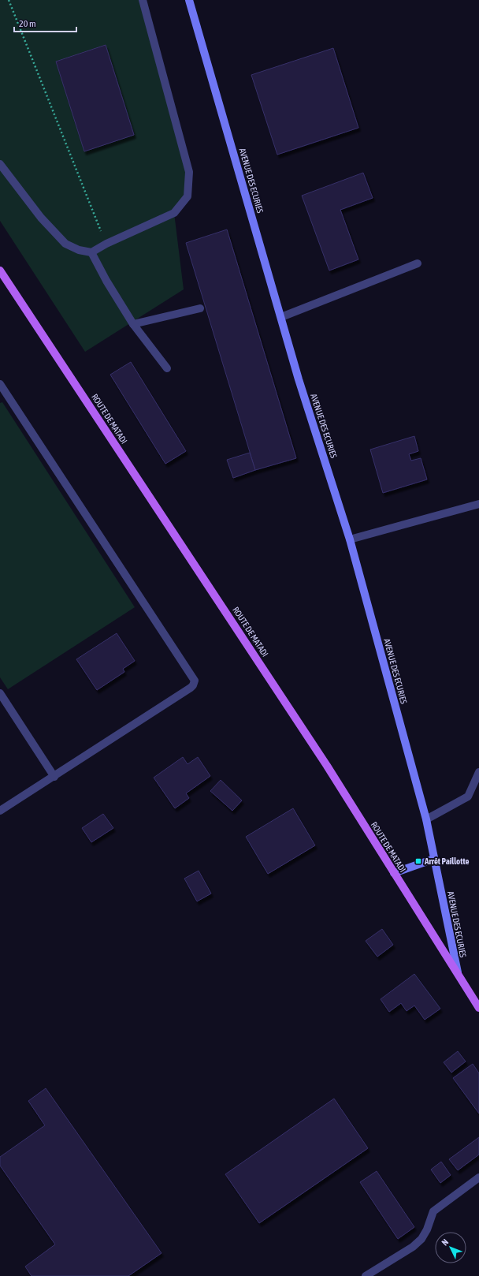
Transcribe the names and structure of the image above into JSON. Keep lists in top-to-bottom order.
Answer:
{
  "streets": {
    "main road": ["ROUTE DE MATADI"],
    "street": ["AVENUE DES ECURIES"]
  },
  "crossings": [
    ["AVENUE DES ECURIES", "ROUTE DE MATADI"]
  ],
  "places": {
    "transit": ["Arrêt Paillotte"]
  },
  "scale_bar": "20 m",
  "north": "top left"
}
